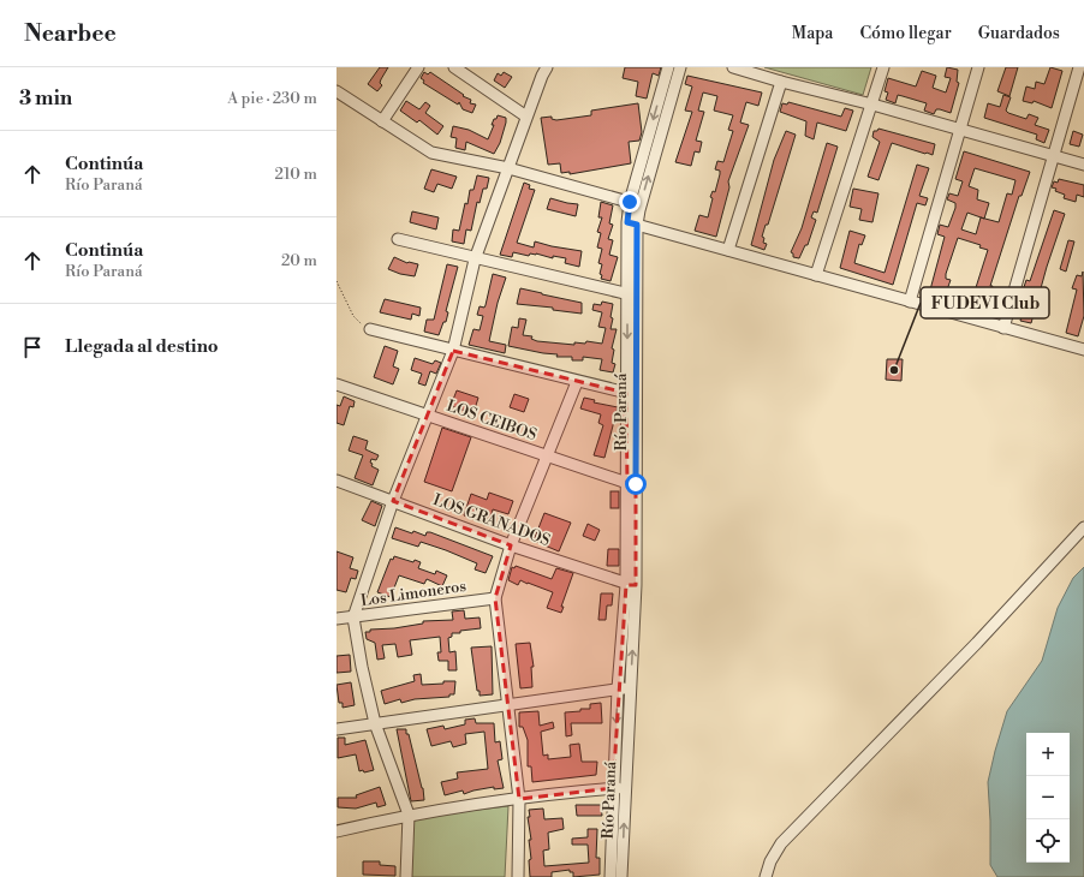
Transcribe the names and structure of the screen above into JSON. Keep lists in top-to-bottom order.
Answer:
{
  "streets": {
    "street": [
      "Río Paraná",
      "LOS CEIBOS",
      "LOS GRANADOS",
      "Los Limoneros"
    ]
  },
  "crossings": [
    ["Río Paraná", "LOS CEIBOS"],
    ["Río Paraná", "LOS GRANADOS"]
  ],
  "places": ["FUDEVI Club"],
  "page": {
    "header": "Nearbee",
    "nav": ["Mapa", "Cómo llegar", "Guardados"],
    "heading": ["3 min", "A pie · 230 m"],
    "list": [
      ["Continúa", "Río Paraná", "210 m"],
      ["Continúa", "Río Paraná", "20 m"],
      "Llegada al destino"
    ],
    "map_buttons": ["+", "−"]
  }
}
